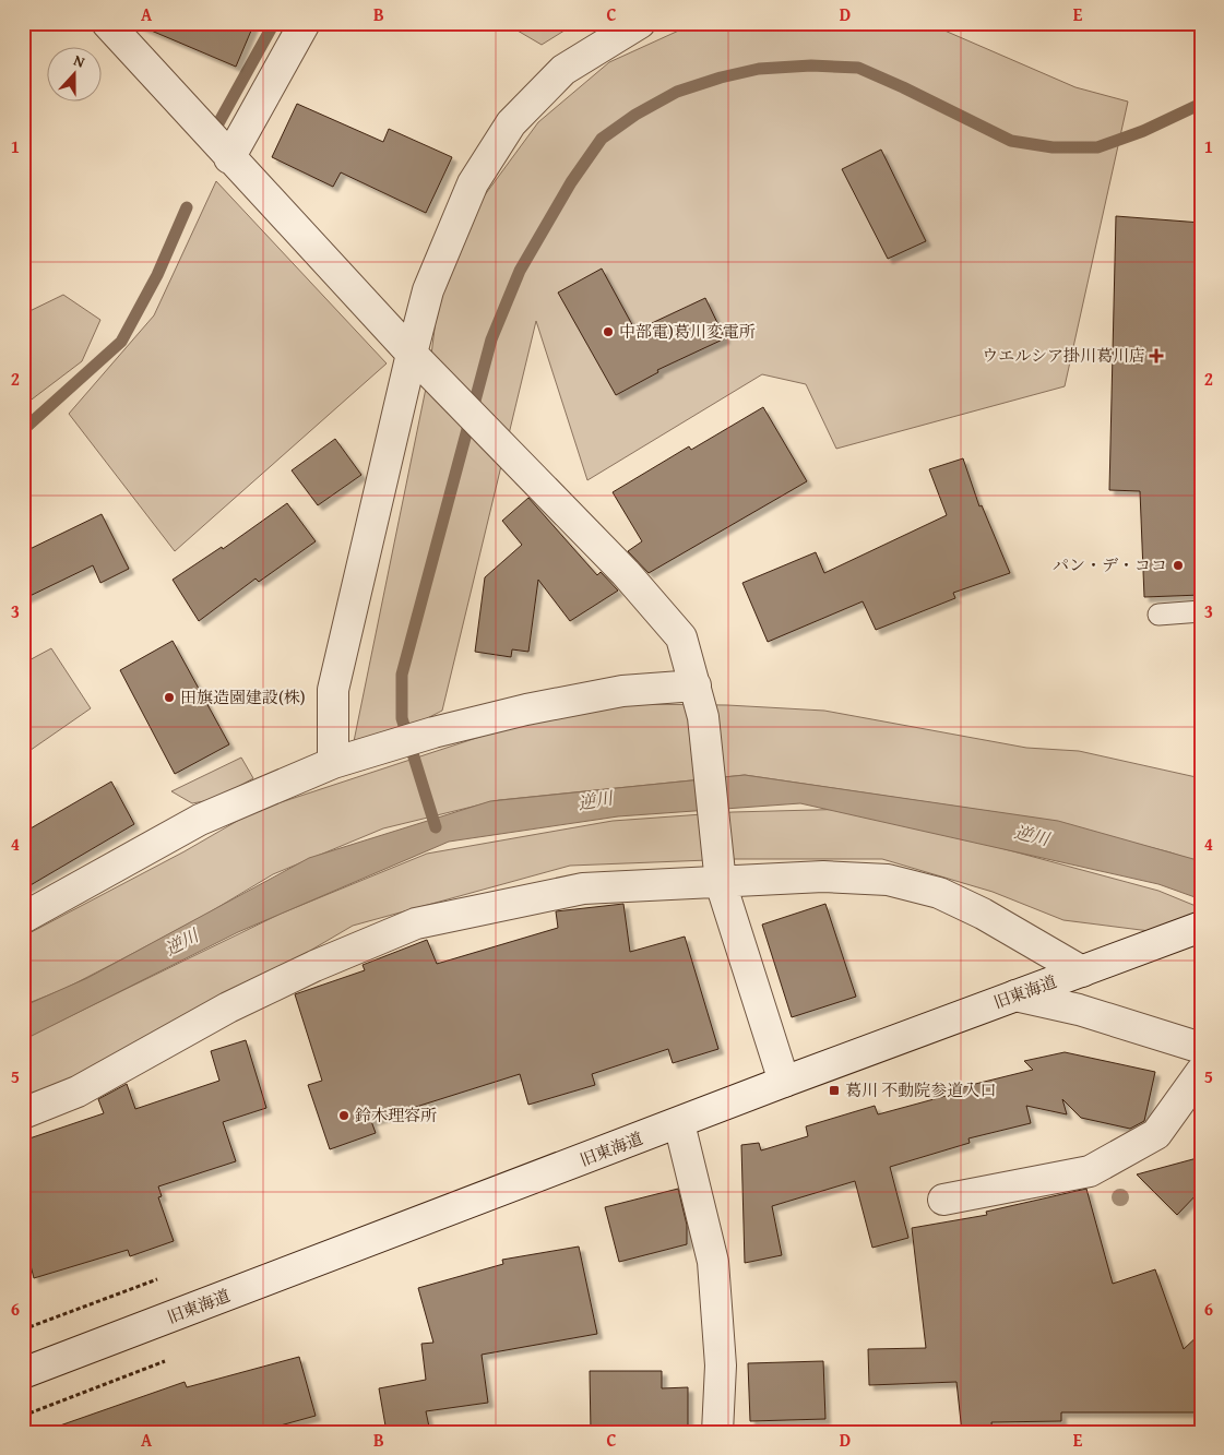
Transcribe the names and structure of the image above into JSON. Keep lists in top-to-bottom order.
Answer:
{
  "streets": {
    "street": ["旧東海道"]
  },
  "water": ["逆川"],
  "places": {
    "other": [
      "中部電)葛川変電所",
      "パン・デ・ココ",
      "田旗造園建設(株)",
      "鈴木理容所"
    ],
    "health": ["ウエルシア掛川葛川店"],
    "transit": ["葛川 不動院参道入口"]
  },
  "north": "top",
  "grid": {
    "columns": [
      "A",
      "B",
      "C",
      "D",
      "E"
    ],
    "rows": [
      "1",
      "2",
      "3",
      "4",
      "5",
      "6"
    ]
  }
}
